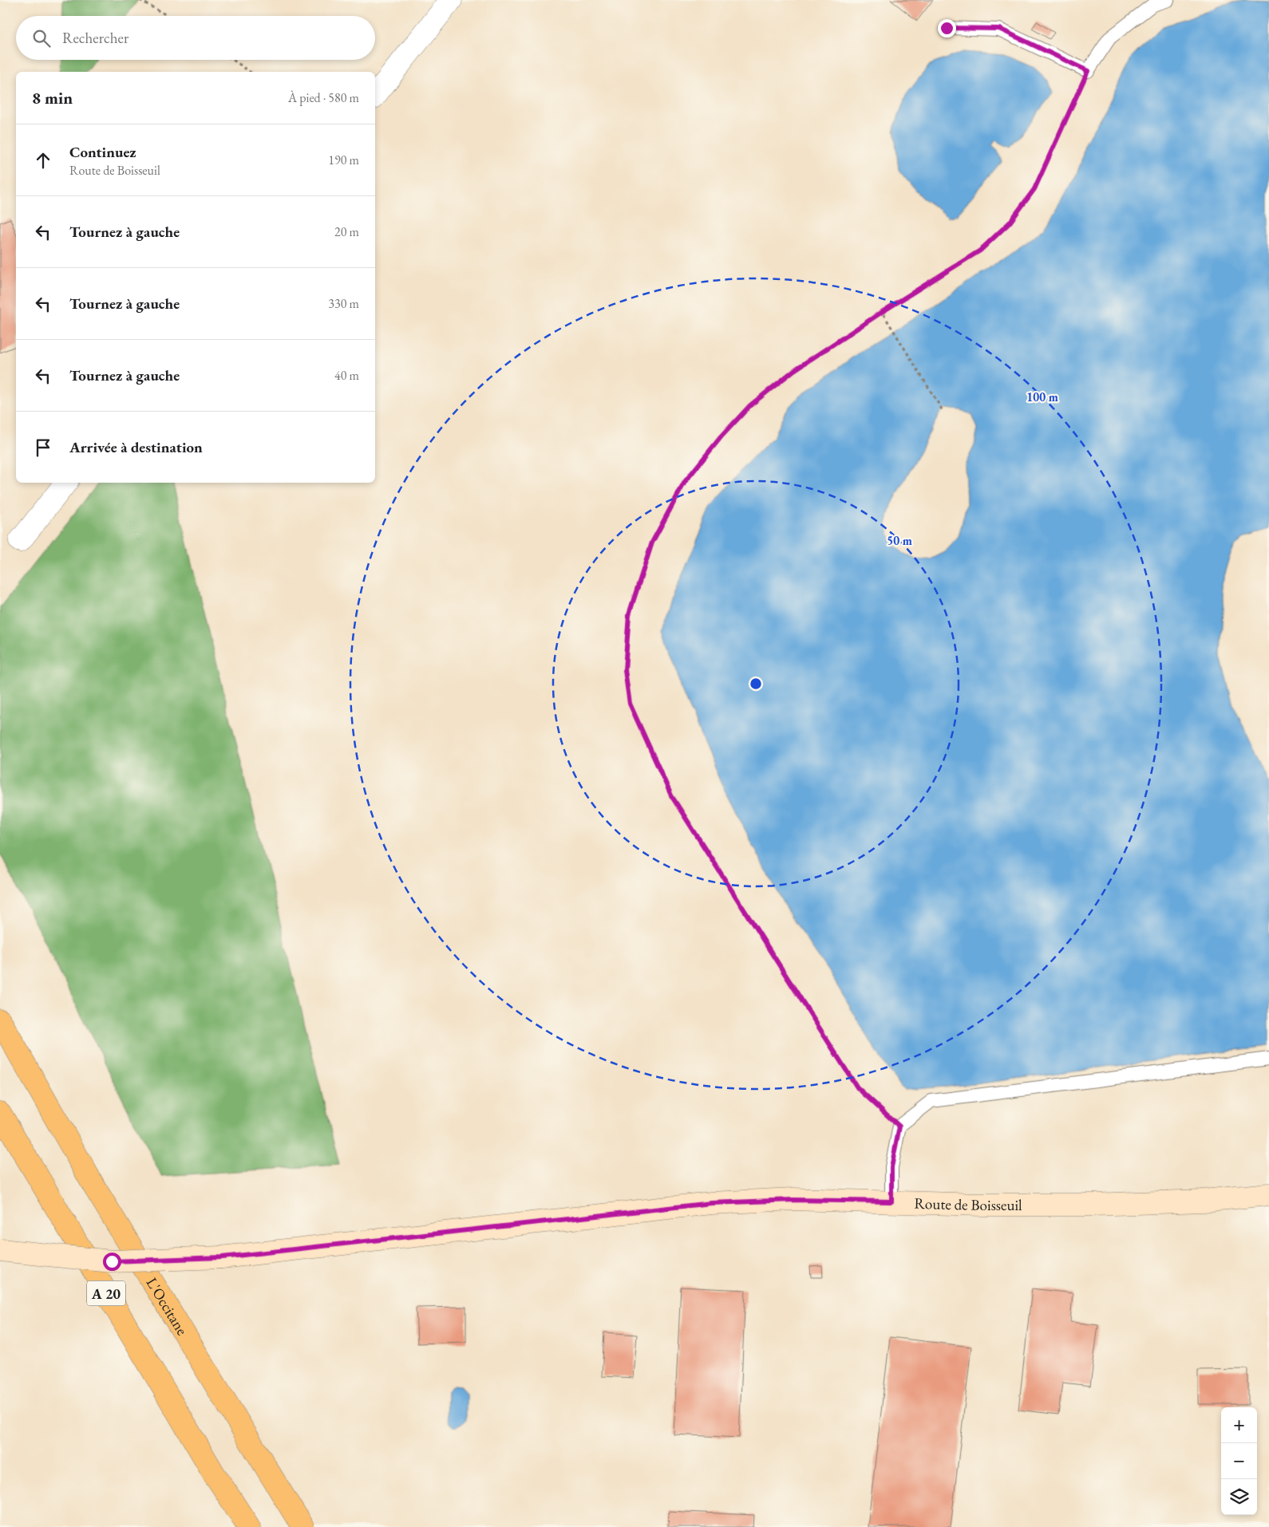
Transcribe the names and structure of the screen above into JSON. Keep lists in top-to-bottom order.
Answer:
{
  "streets": {
    "highway": ["A 20", "L'Occitane"],
    "main road": ["Route de Boisseuil"]
  },
  "page": {
    "search": "Rechercher",
    "heading": ["8 min", "À pied · 580 m"],
    "list": [
      ["Continuez", "Route de Boisseuil", "190 m"],
      ["Tournez à gauche", "20 m"],
      ["Tournez à gauche", "330 m"],
      ["Tournez à gauche", "40 m"],
      "Arrivée à destination"
    ],
    "map_buttons": ["+", "−"]
  },
  "rings": ["100 m", "50 m"]
}
